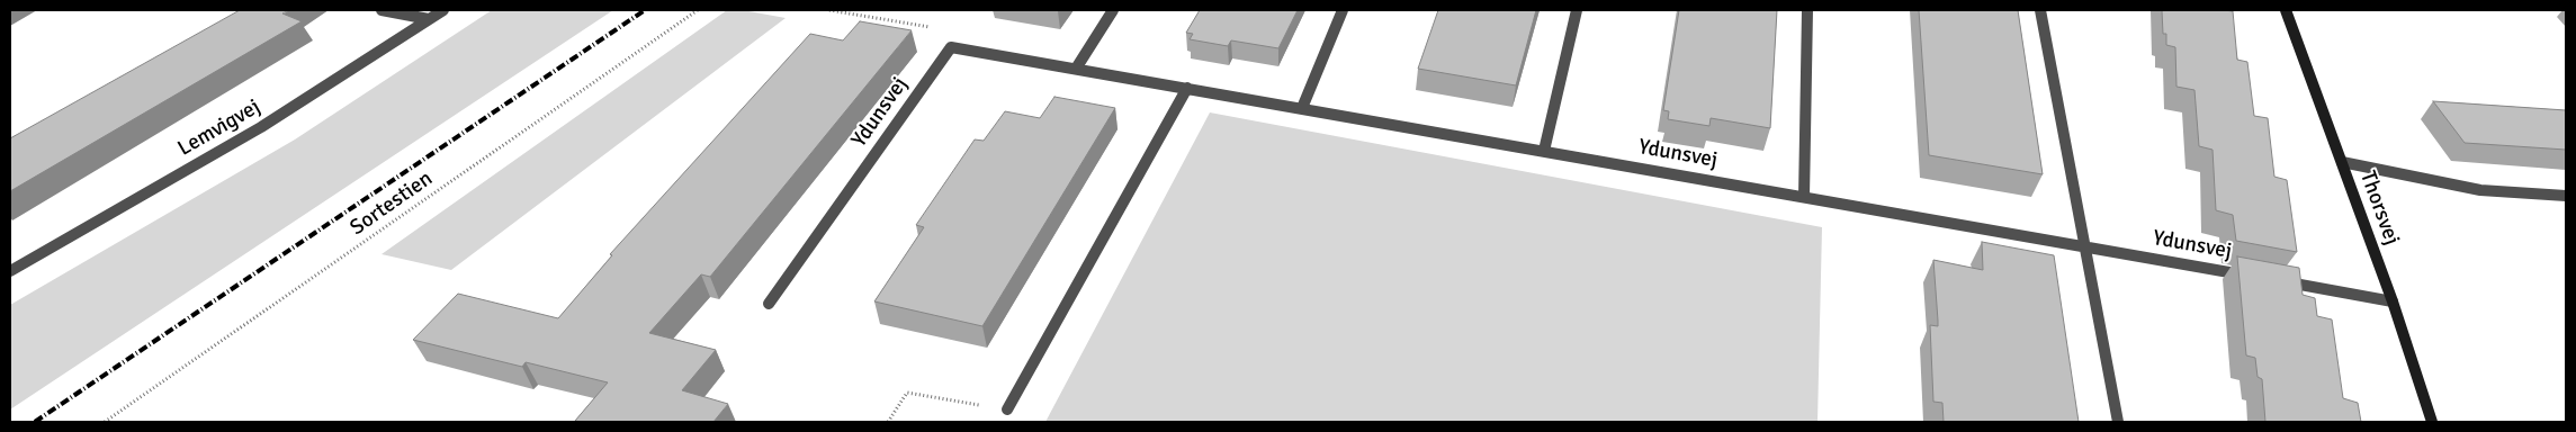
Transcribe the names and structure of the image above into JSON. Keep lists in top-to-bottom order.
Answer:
{
  "streets": {
    "street": ["Ydunsvej", "Lemvigvej", "Thorsvej"],
    "path": ["Sortestien"]
  }
}
